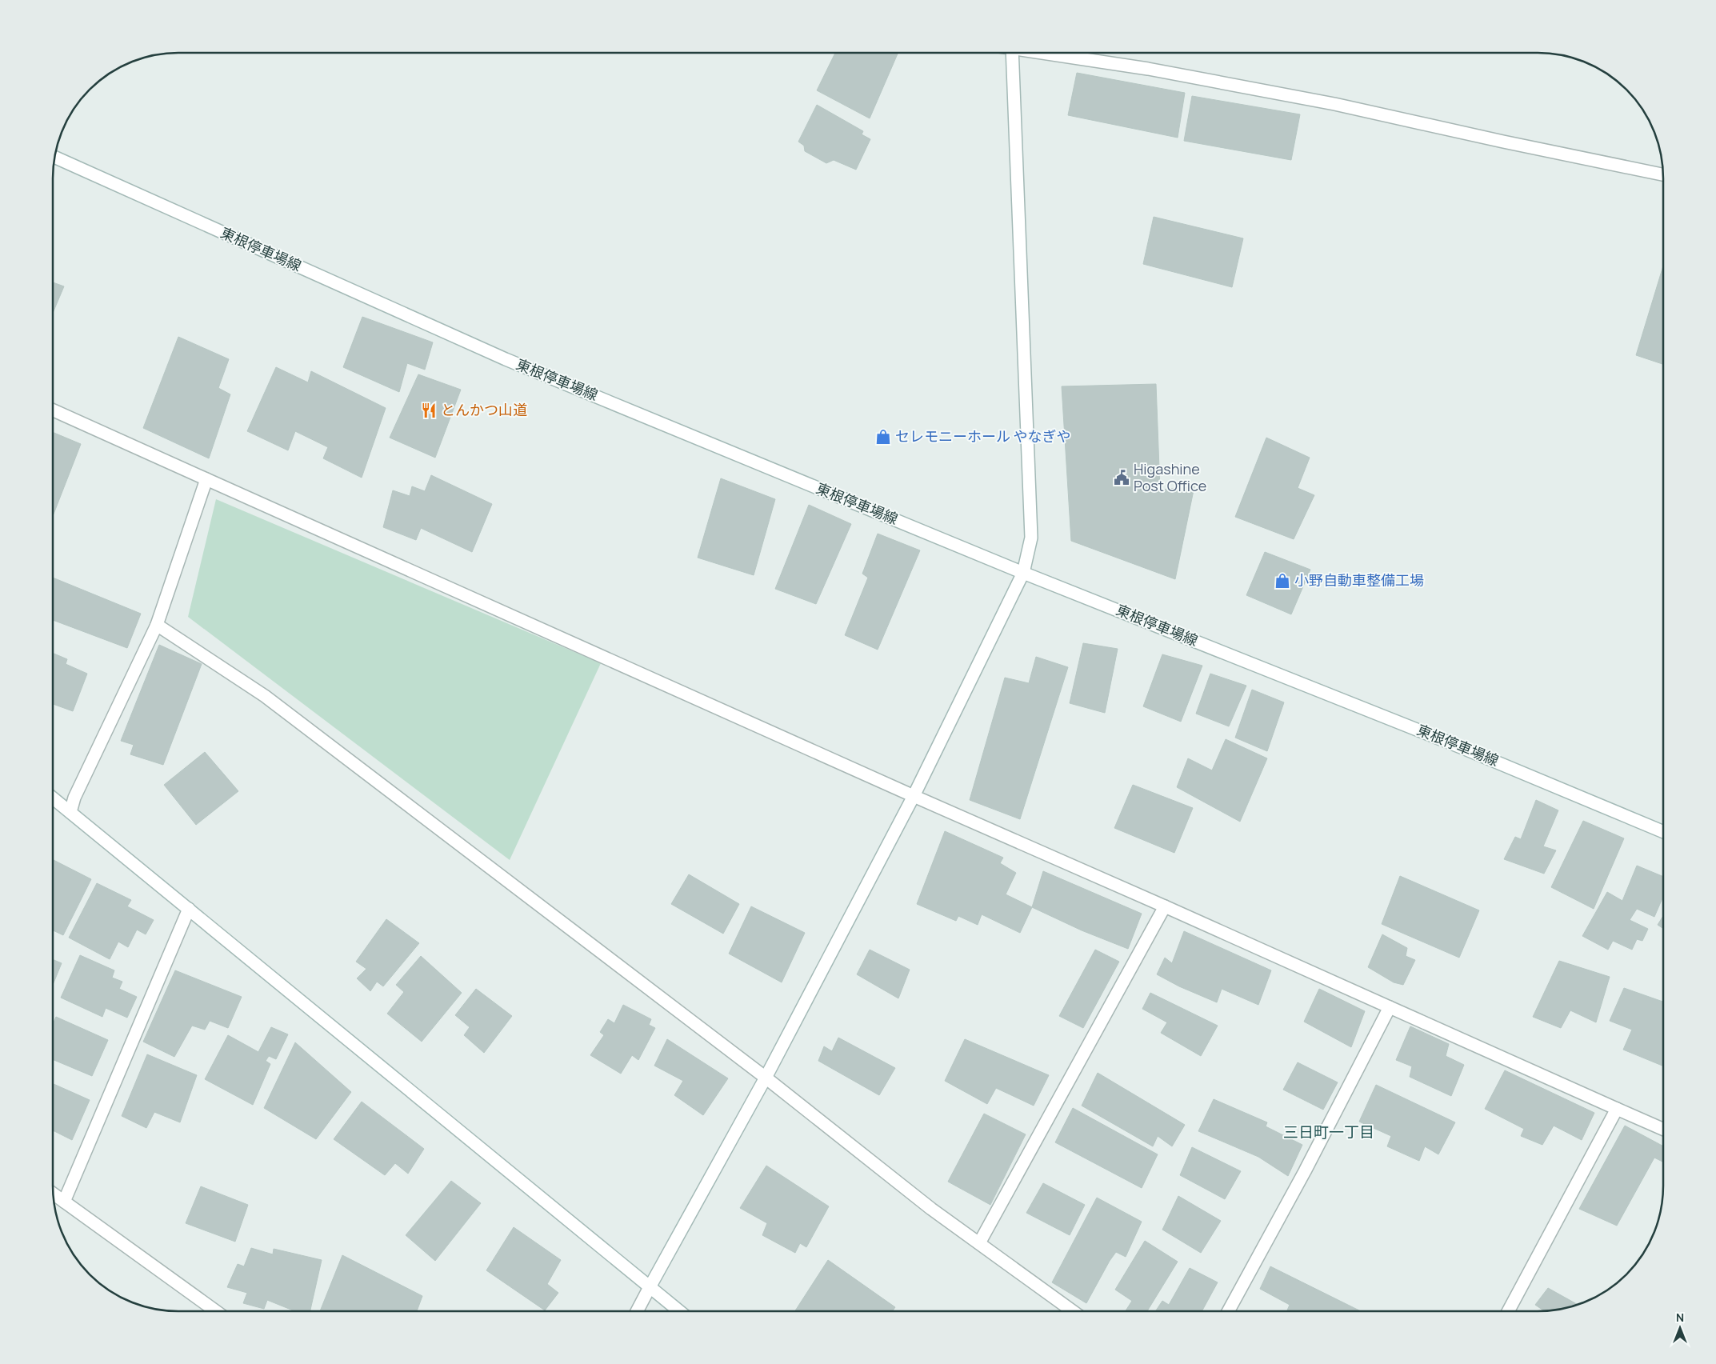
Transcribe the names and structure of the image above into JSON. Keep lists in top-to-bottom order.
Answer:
{
  "streets": {
    "street": ["東根停車場線"]
  },
  "districts": ["三日町一丁目"],
  "places": {
    "restaurant": ["とんかつ山道"],
    "shop": ["セレモニーホール やなぎや", "小野自動車整備工場"],
    "public building": ["Higashine Post Office"]
  },
  "north": "top"
}
